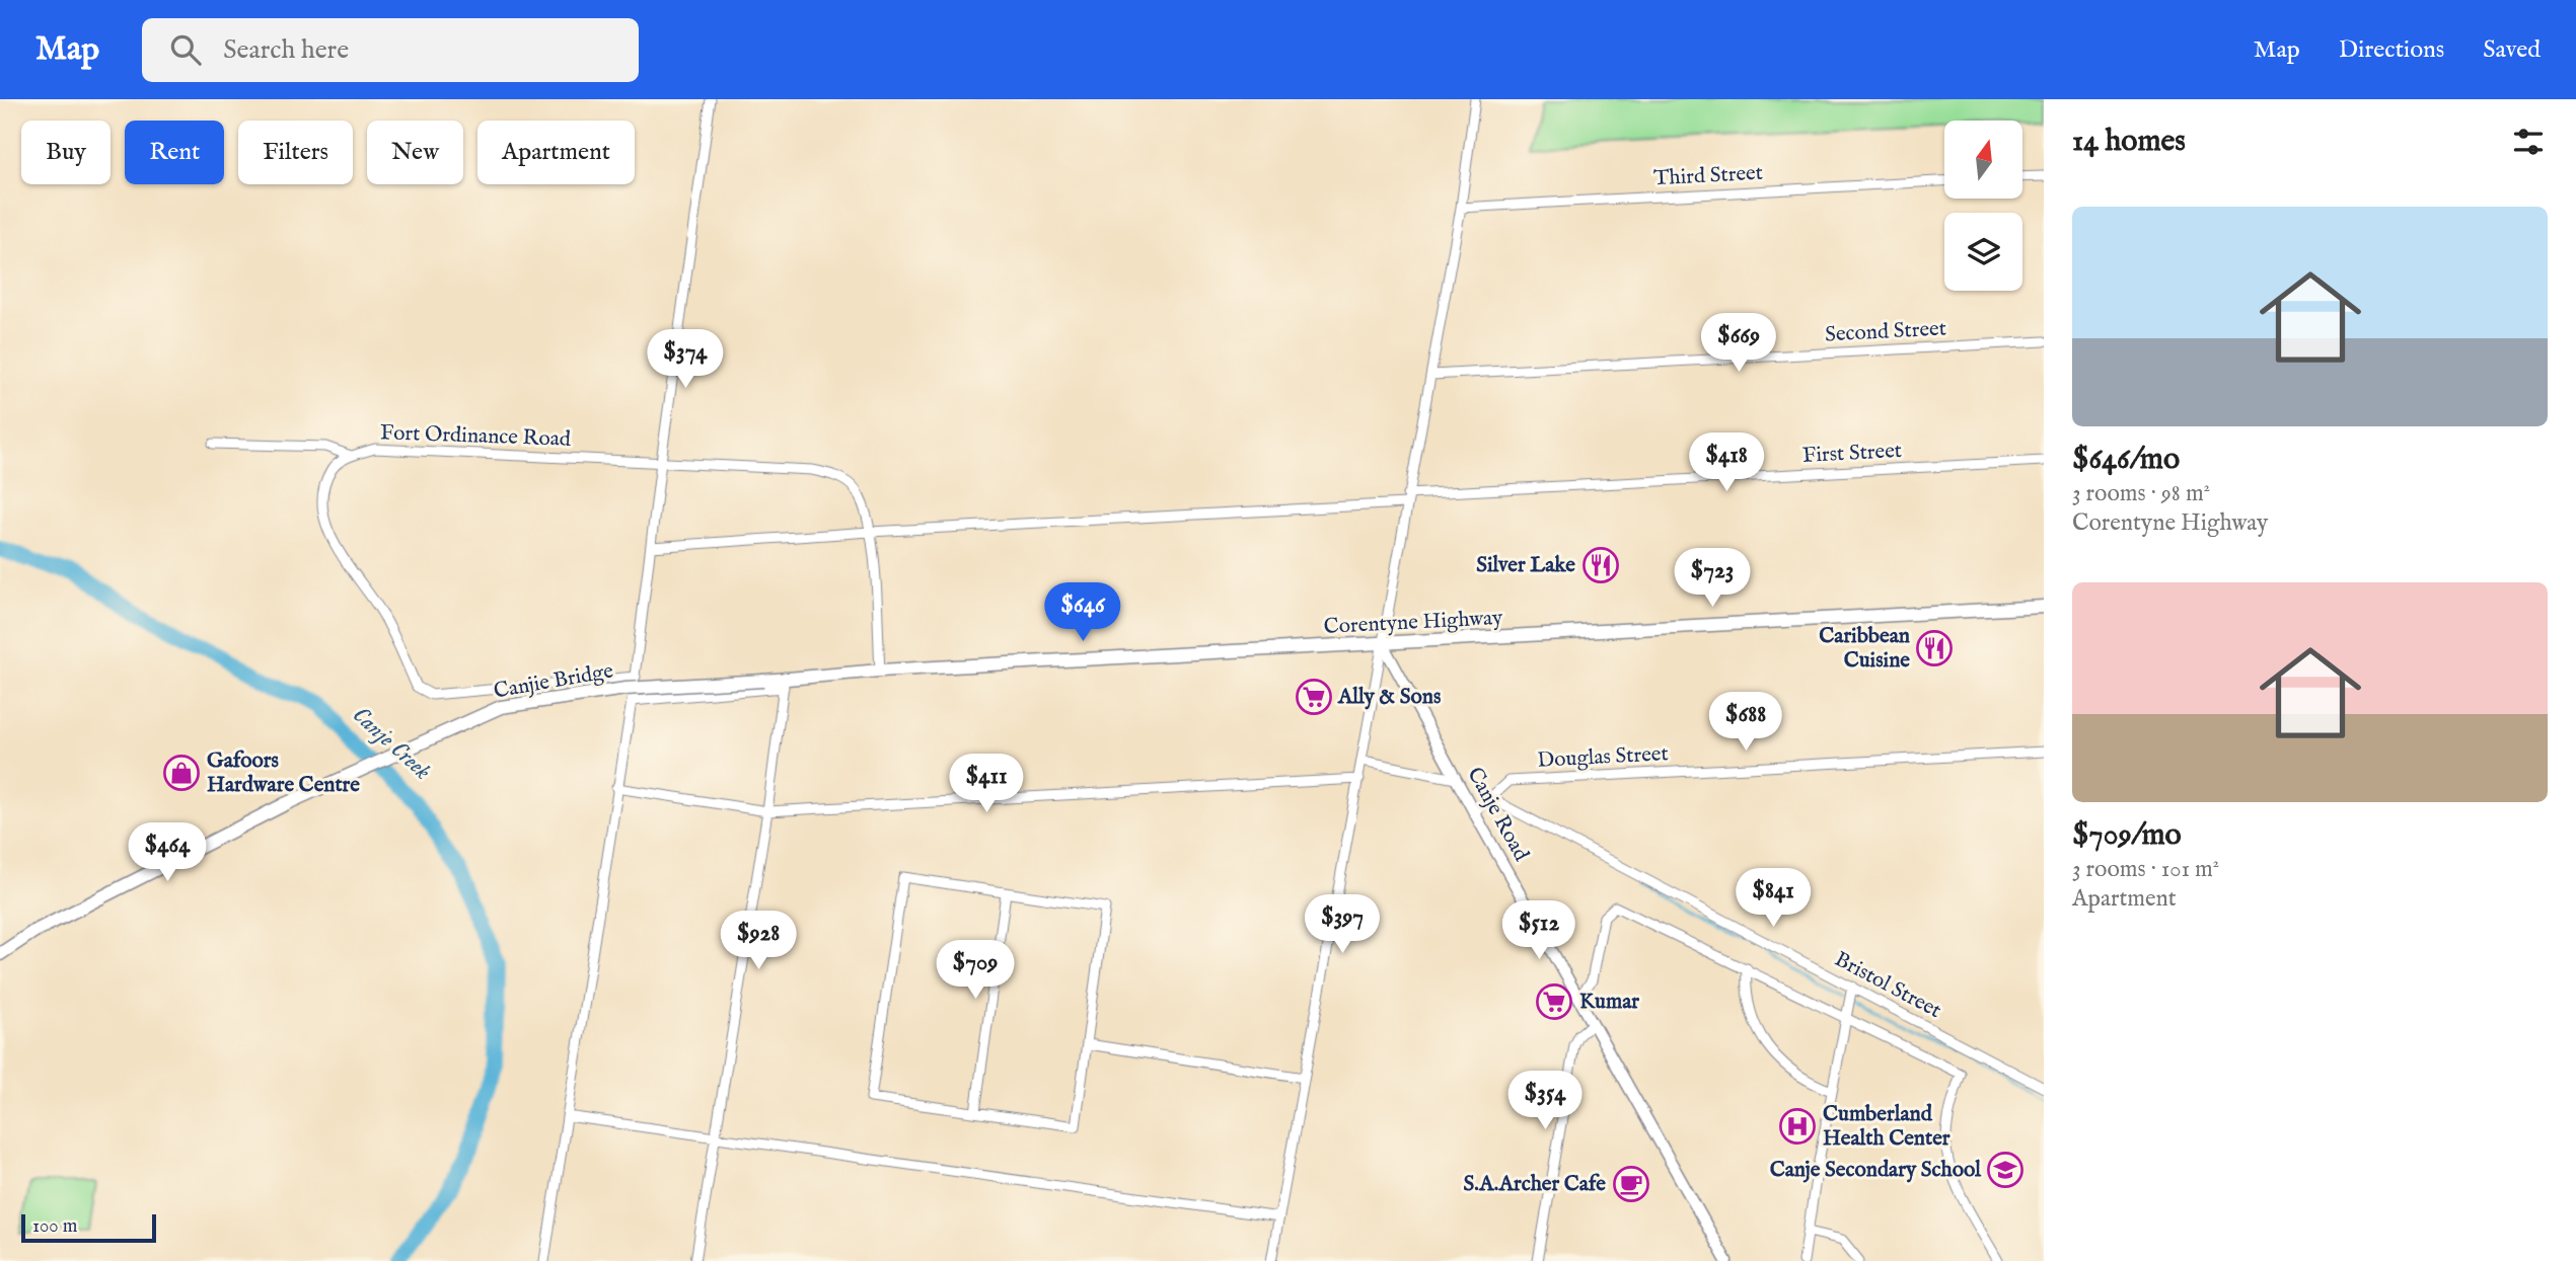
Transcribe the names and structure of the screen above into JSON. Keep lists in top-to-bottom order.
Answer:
{
  "streets": {
    "main road": ["Corentyne Highway", "Canjie Bridge"],
    "street": [
      "Third Street",
      "Second Street",
      "Fort Ordinance Road",
      "First Street",
      "Douglas Street",
      "Canje Road",
      "Bristol Street"
    ]
  },
  "crossings": [
    ["Fort Ordinance Road", "First Street"],
    ["Fort Ordinance Road", "Corentyne Highway"],
    ["Corentyne Highway", "Canjie Bridge"],
    ["Corentyne Highway", "Canje Road"],
    ["Douglas Street", "Canje Road"],
    ["Douglas Street", "Bristol Street"]
  ],
  "water": ["Canje Creek"],
  "places": {
    "restaurant": ["Silver Lake", "Caribbean Cuisine"],
    "supermarket": ["Ally & Sons", "Kumar"],
    "shop": ["Gafoors Hardware Centre"],
    "hospital": ["Cumberland Health Center"],
    "school or university": ["Canje Secondary School"],
    "cafe": ["S.A.Archer Cafe"]
  },
  "scale_bar": "100 m",
  "north": "top",
  "page": {
    "header": "Map",
    "search": "Search here",
    "nav": ["Map", "Directions", "Saved"],
    "heading": "14 homes",
    "chip": [
      "Buy",
      "Rent",
      "Filters",
      "New",
      "Apartment"
    ],
    "list": [
      {
        "name": "$646/mo",
        "note": "3 rooms · 98 m² · Corentyne Highway"
      },
      {
        "name": "$709/mo",
        "note": "3 rooms · 101 m² · Apartment"
      }
    ],
    "price": [
      "$669",
      "$374",
      "$418",
      "$723",
      "$646",
      "$688",
      "$411",
      "$464",
      "$841",
      "$397",
      "$512",
      "$928",
      "$709",
      "$354"
    ],
    "scale": "100 m"
  }
}
